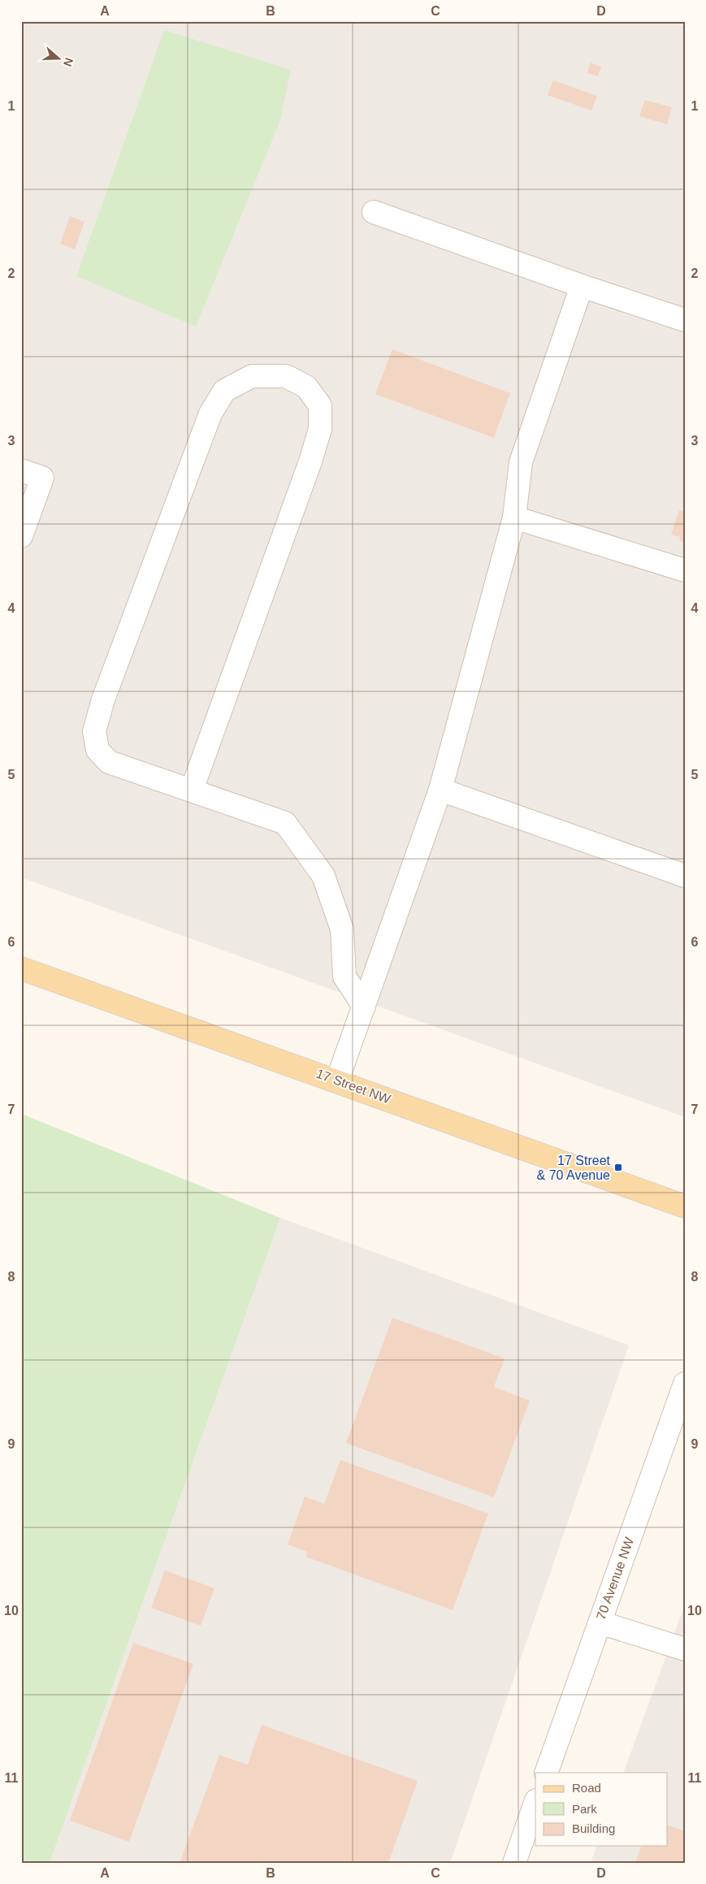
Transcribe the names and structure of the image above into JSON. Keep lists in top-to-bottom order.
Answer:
{
  "streets": {
    "main road": ["17 Street NW"],
    "street": ["70 Avenue NW"]
  },
  "places": {
    "transit": ["17 Street & 70 Avenue"]
  },
  "legend": ["Road", "Park", "Building"],
  "north": "right",
  "grid": {
    "columns": [
      "A",
      "B",
      "C",
      "D"
    ],
    "rows": [
      "1",
      "2",
      "3",
      "4",
      "5",
      "6",
      "7",
      "8",
      "9",
      "10",
      "11"
    ]
  }
}
